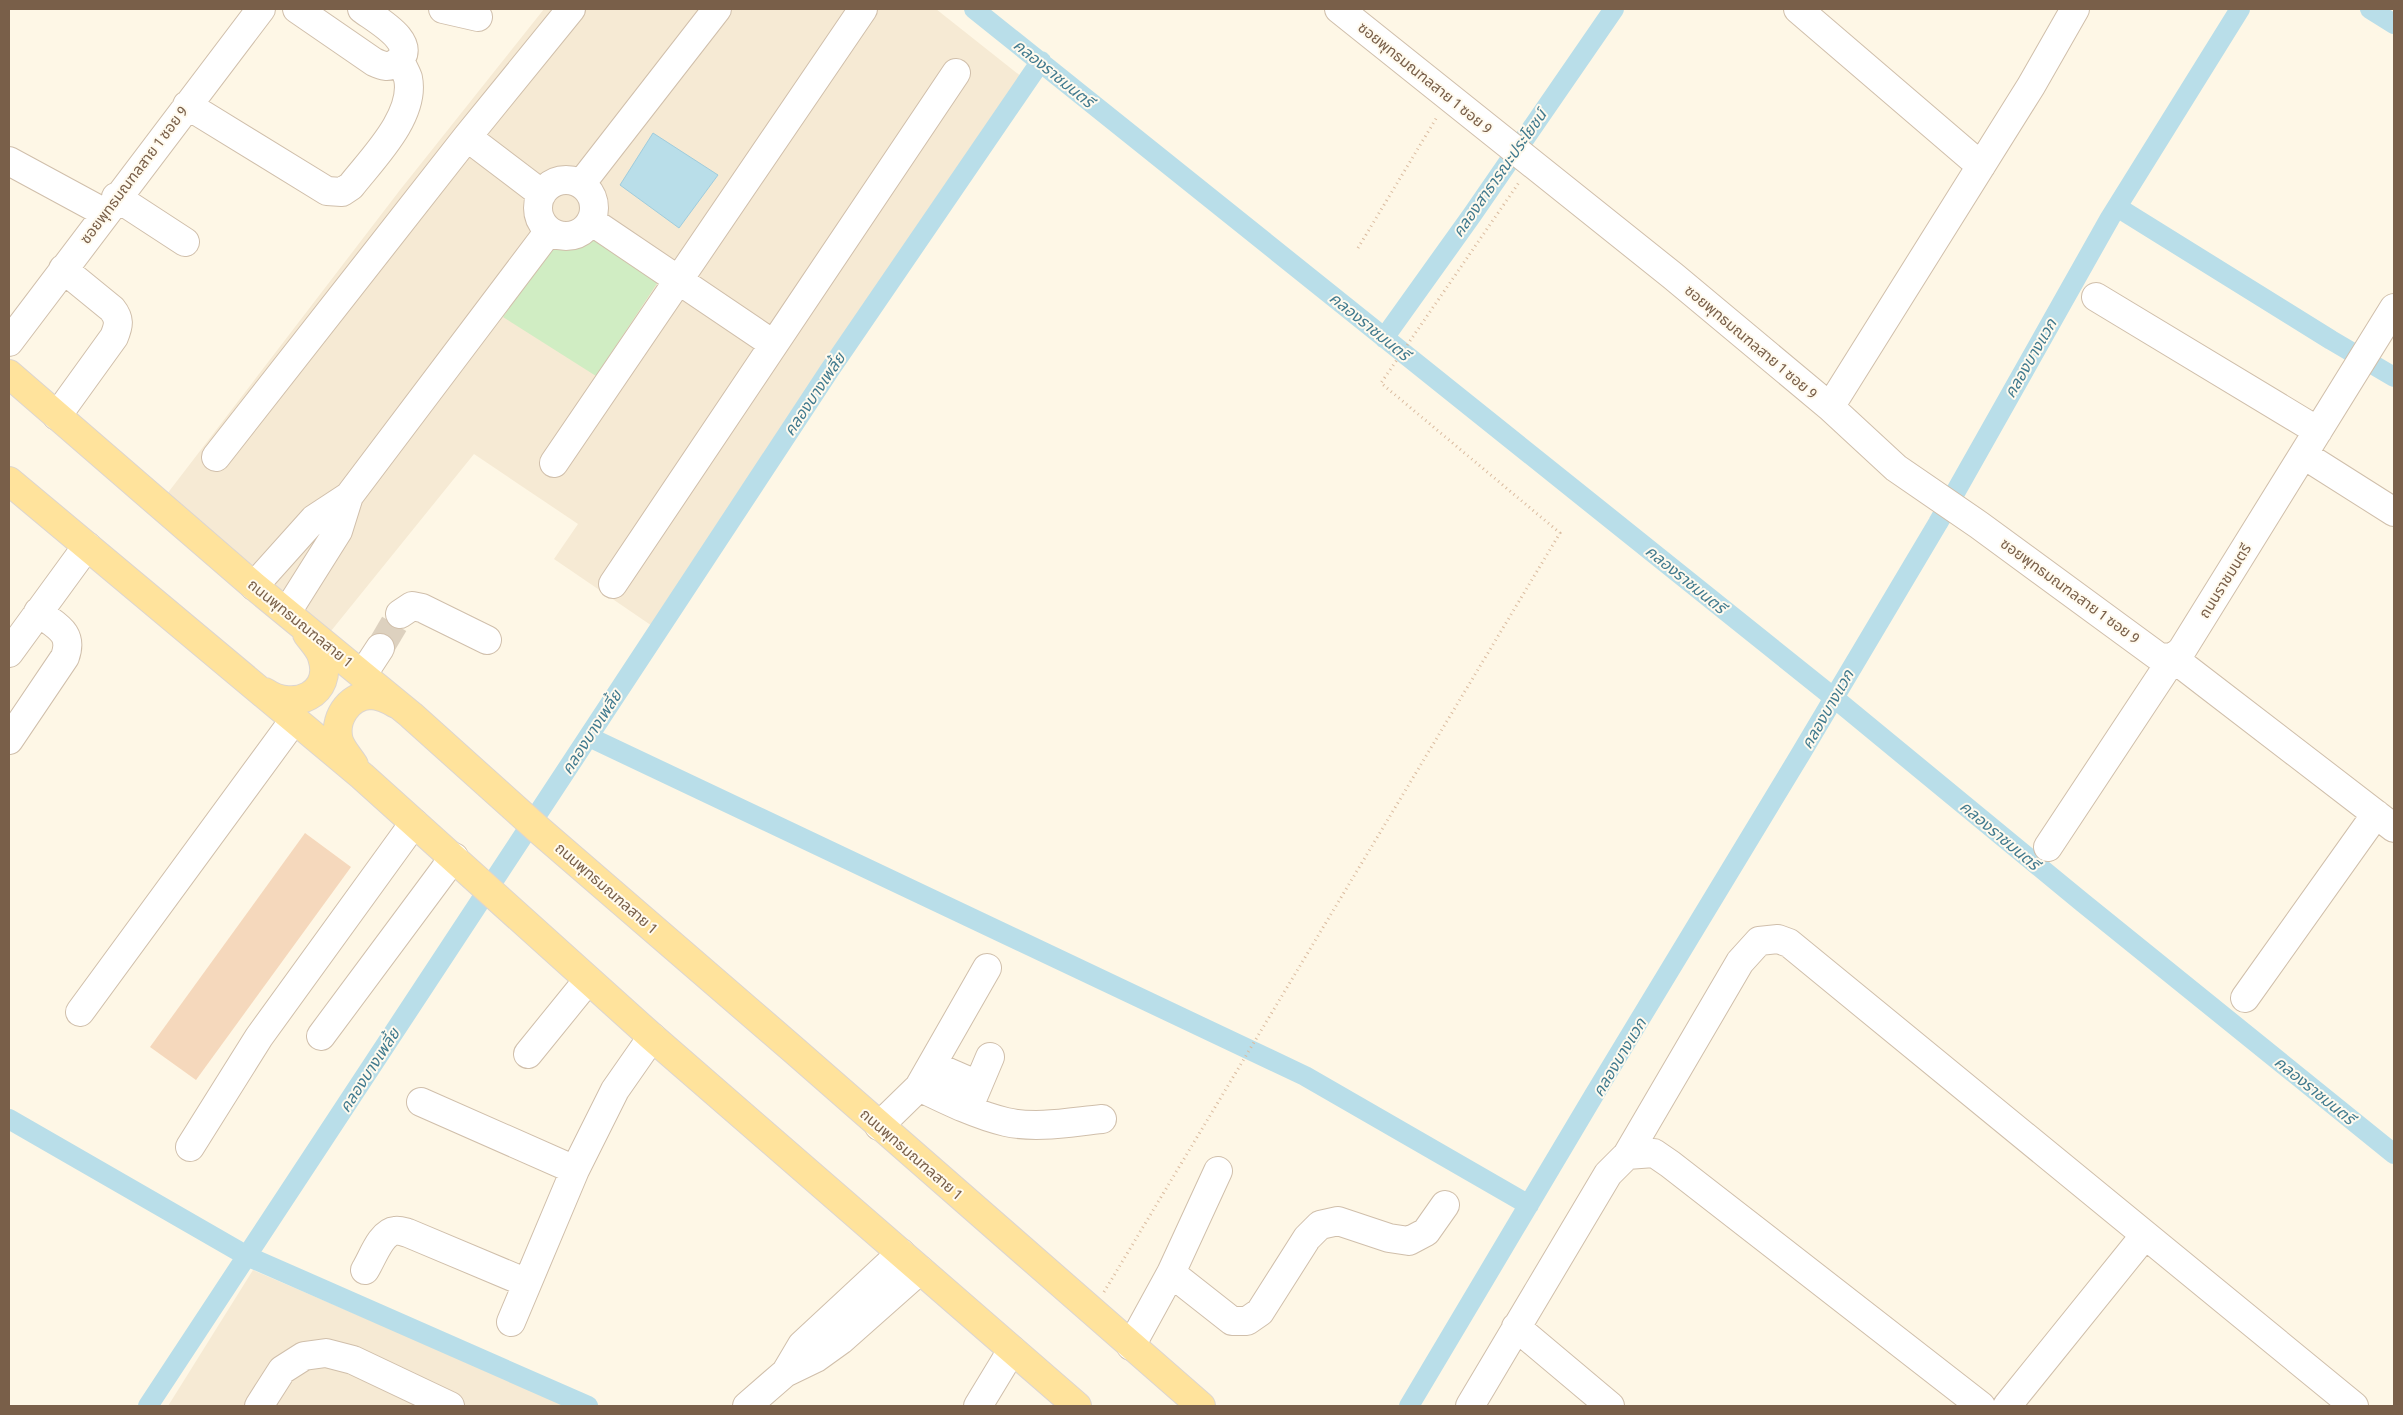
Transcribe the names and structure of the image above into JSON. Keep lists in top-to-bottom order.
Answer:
{
  "streets": {
    "main road": ["ถนนพุทธมณฑลสาย 1"],
    "street": ["ซอยพุทธมณฑลสาย 1 ซอย 9", "ถนนราชมนตรี"]
  },
  "crossings": [
    ["ซอยพุทธมณฑลสาย 1 ซอย 9", "ถนนราชมนตรี"]
  ],
  "water": [
    "คลองราชมนตรี",
    "คลองสาธารณะประโยชน์",
    "คลองบางแวก",
    "คลองบางเพลี้ย"
  ]
}
